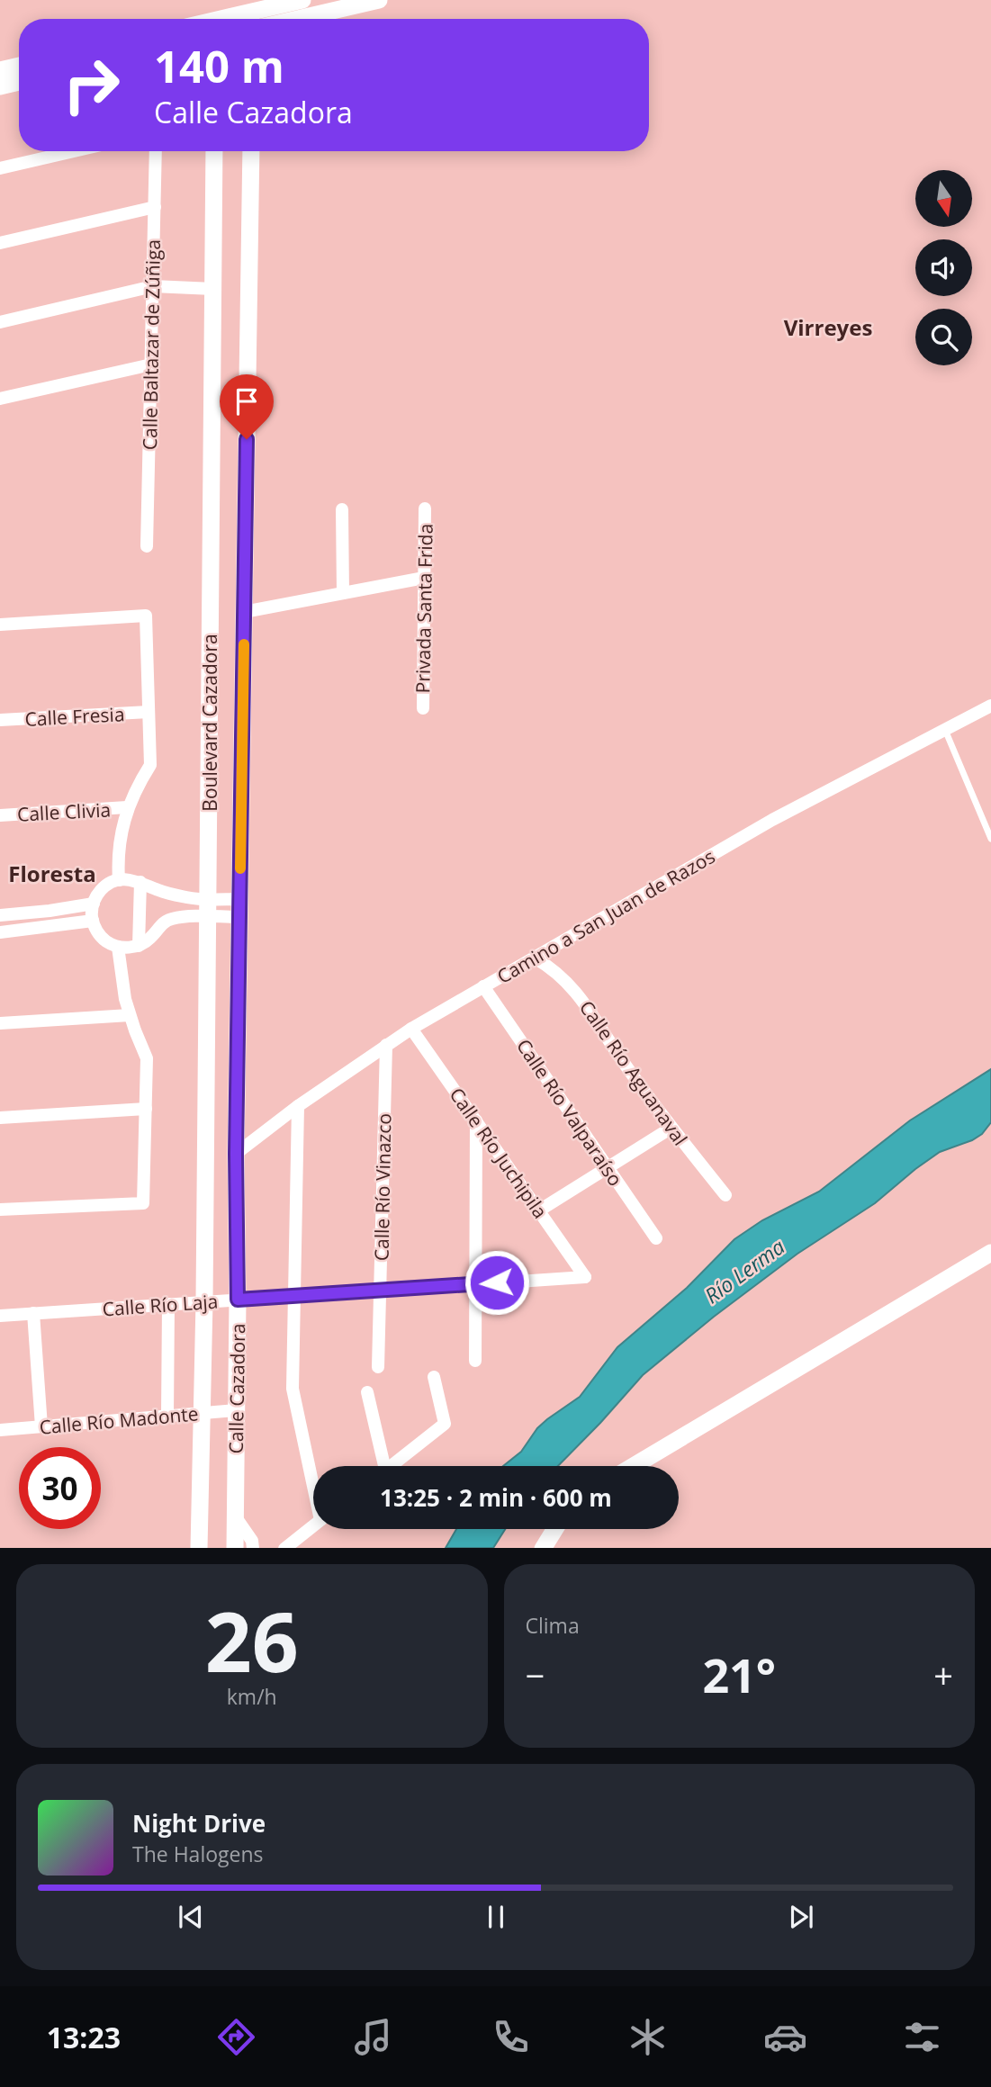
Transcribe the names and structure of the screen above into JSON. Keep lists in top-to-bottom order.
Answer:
{
  "streets": {
    "street": [
      "Calle Baltazar de Zúñiga",
      "Privada Santa Frida",
      "Calle Fresia",
      "Boulevard Cazadora",
      "Calle Clivia",
      "Camino a San Juan de Razos",
      "Calle Río Aguanaval",
      "Calle Río Valparaíso",
      "Calle Río Juchipila",
      "Calle Río Vinazco",
      "Calle Río Laja",
      "Calle Cazadora",
      "Calle Río Madonte"
    ]
  },
  "crossings": [
    ["Boulevard Cazadora", "Camino a San Juan de Razos"],
    ["Boulevard Cazadora", "Calle Río Laja"],
    ["Boulevard Cazadora", "Calle Cazadora"],
    ["Camino a San Juan de Razos", "Calle Río Aguanaval"],
    ["Camino a San Juan de Razos", "Calle Río Valparaíso"],
    ["Camino a San Juan de Razos", "Calle Río Juchipila"],
    ["Camino a San Juan de Razos", "Calle Río Vinazco"],
    ["Camino a San Juan de Razos", "Calle Cazadora"],
    ["Calle Río Juchipila", "Calle Río Laja"],
    ["Calle Río Vinazco", "Calle Río Laja"],
    ["Calle Río Laja", "Calle Cazadora"],
    ["Calle Cazadora", "Calle Río Madonte"]
  ],
  "districts": ["Virreyes", "Floresta"],
  "water": ["Río Lerma"],
  "north": "bottom",
  "page": {
    "turn": ["140 m", "Calle Cazadora"],
    "limit": "30",
    "trip": "13:25 · 2 min · 600 m",
    "tile": [
      ["26", "km/h"],
      "Clima"
    ],
    "heat": ["−", "21°", "+"],
    "song": ["Night Drive", "The Halogens"],
    "tabs": "13:23"
  }
}
